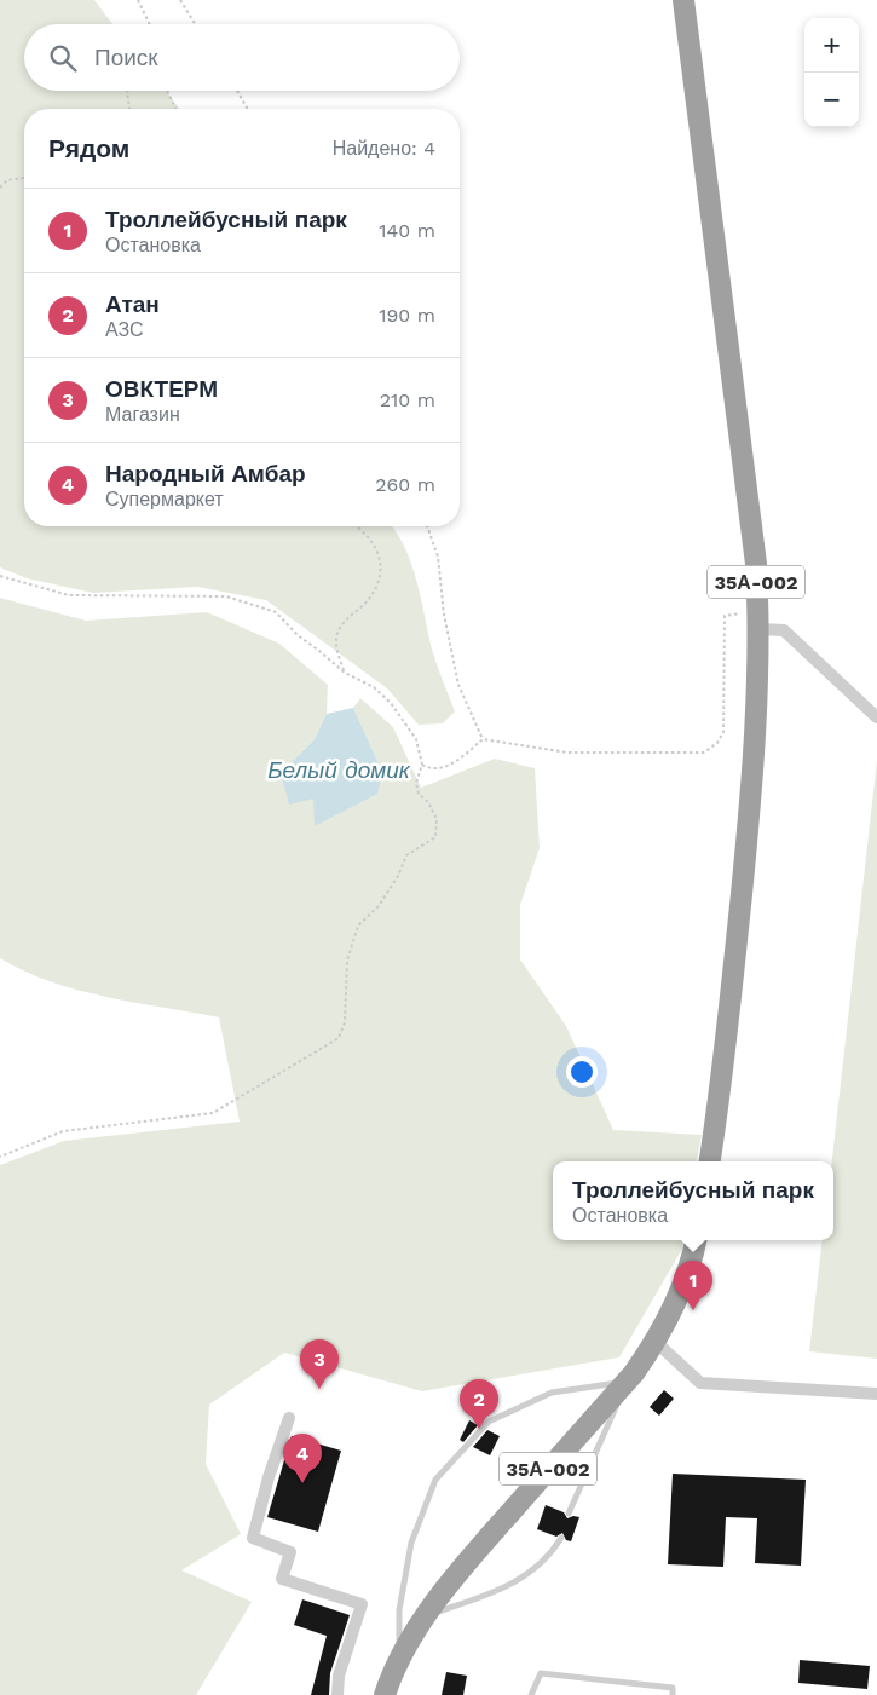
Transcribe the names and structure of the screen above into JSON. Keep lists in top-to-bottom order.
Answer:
{
  "streets": {
    "highway": ["35А-002"]
  },
  "water": ["Белый домик"],
  "page": {
    "map_buttons": ["+", "−"],
    "search": "Поиск",
    "heading": ["Рядом", "Найдено: 4"],
    "list": [
      {
        "mark": "1",
        "name": "Троллейбусный парк",
        "note": "Остановка",
        "value": "140 m"
      },
      {
        "mark": "2",
        "name": "Атан",
        "note": "АЗС",
        "value": "190 m"
      },
      {
        "mark": "3",
        "name": "ОВКТЕРМ",
        "note": "Магазин",
        "value": "210 m"
      },
      {
        "mark": "4",
        "name": "Народный Амбар",
        "note": "Супермаркет",
        "value": "260 m"
      }
    ],
    "popup": ["Троллейбусный парк", "Остановка"],
    "pins": [
      "1",
      "3",
      "2",
      "4"
    ]
  }
}
